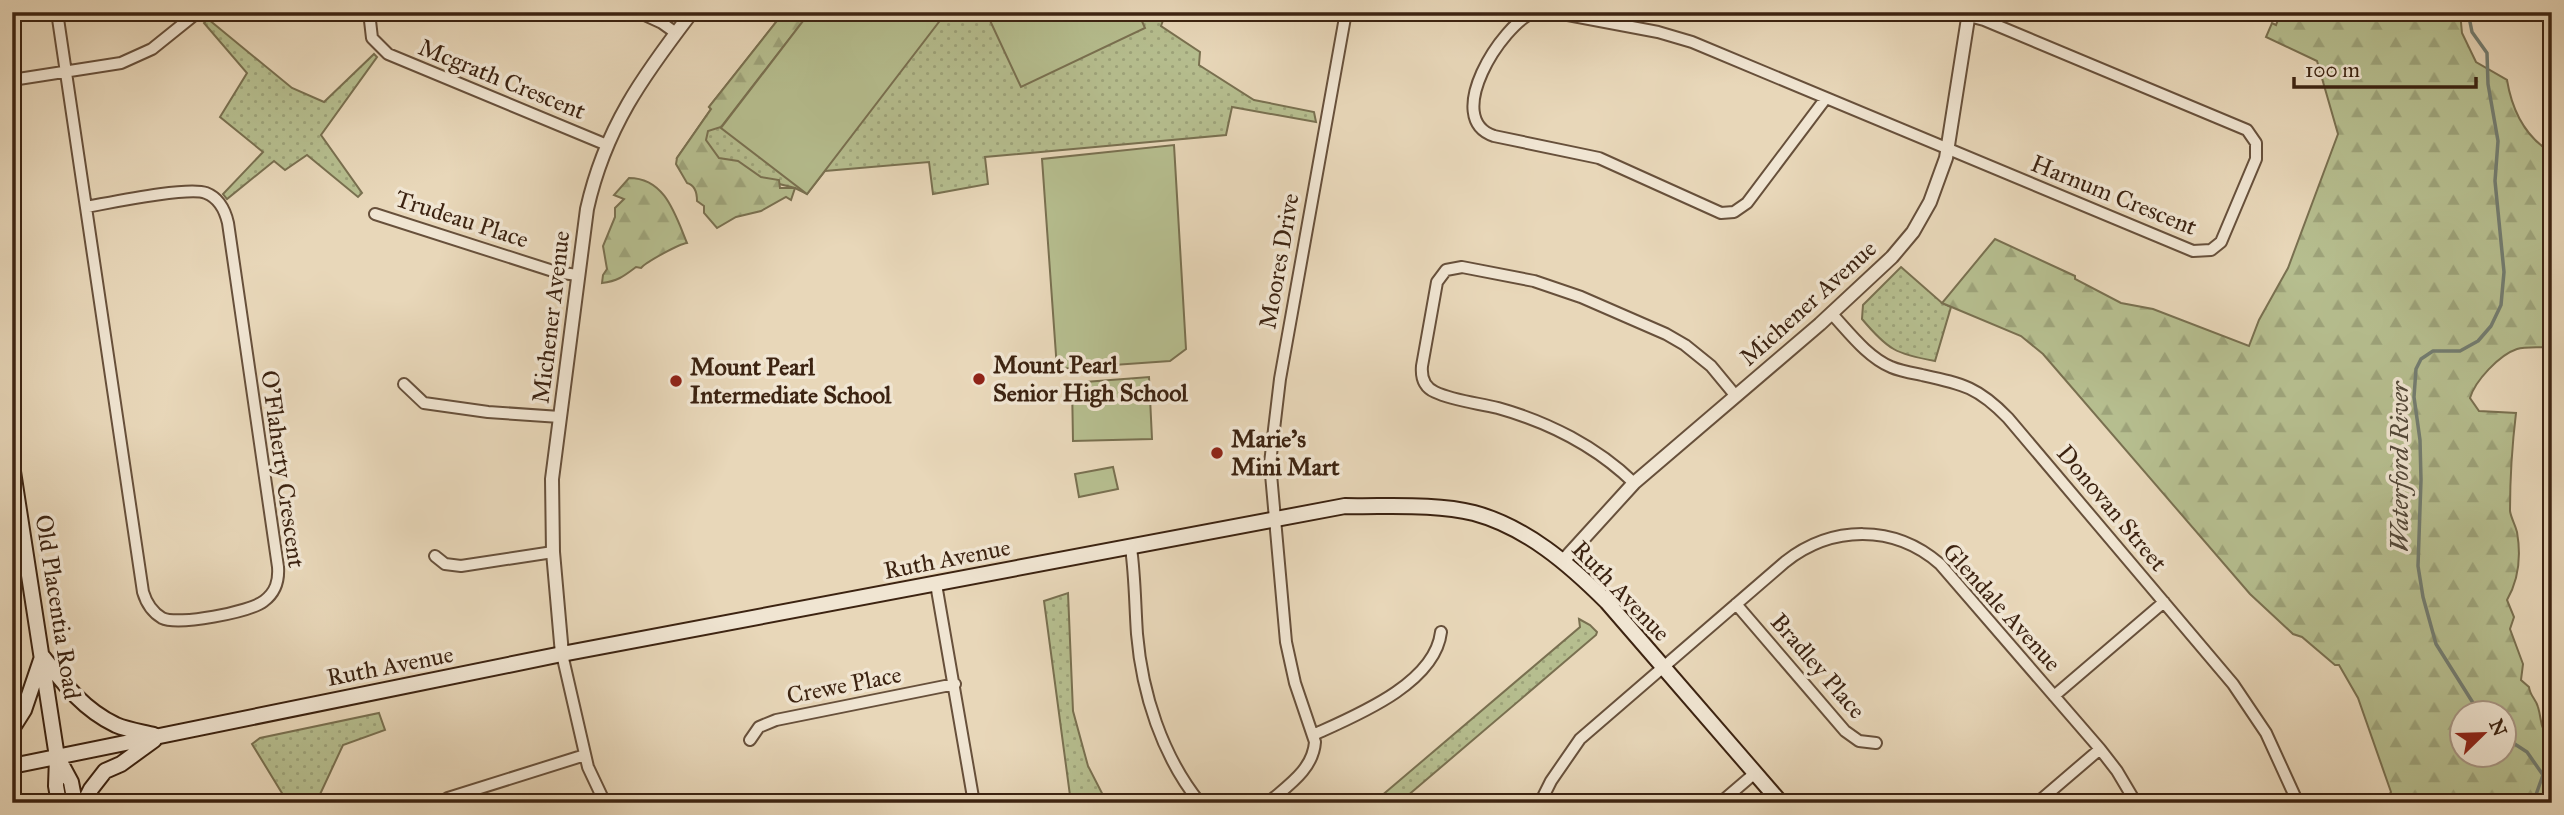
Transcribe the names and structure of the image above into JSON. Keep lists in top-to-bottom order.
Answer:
{
  "streets": {
    "main road": ["Ruth Avenue", "Old Placentia Road"],
    "street": [
      "Mcgrath Crescent",
      "Harnum Crescent",
      "Trudeau Place",
      "Moores Drive",
      "Michener Avenue",
      "O'Flaherty Crescent",
      "Donovan Street",
      "Glendale Avenue",
      "Bradley Place",
      "Crewe Place"
    ]
  },
  "crossings": [
    ["Mcgrath Crescent", "Michener Avenue"],
    ["Harnum Crescent", "Michener Avenue"],
    ["Trudeau Place", "Michener Avenue"],
    ["Moores Drive", "Ruth Avenue"],
    ["Michener Avenue", "Donovan Street"],
    ["Michener Avenue", "Ruth Avenue"],
    ["Ruth Avenue", "Old Placentia Road"],
    ["Ruth Avenue", "Glendale Avenue"],
    ["Glendale Avenue", "Bradley Place"]
  ],
  "water": ["Waterford River"],
  "places": ["Mount Pearl Senior High School", "Mount Pearl Intermediate School", "Marie's Mini Mart"],
  "scale_bar": "100 m",
  "north": "top right"
}
